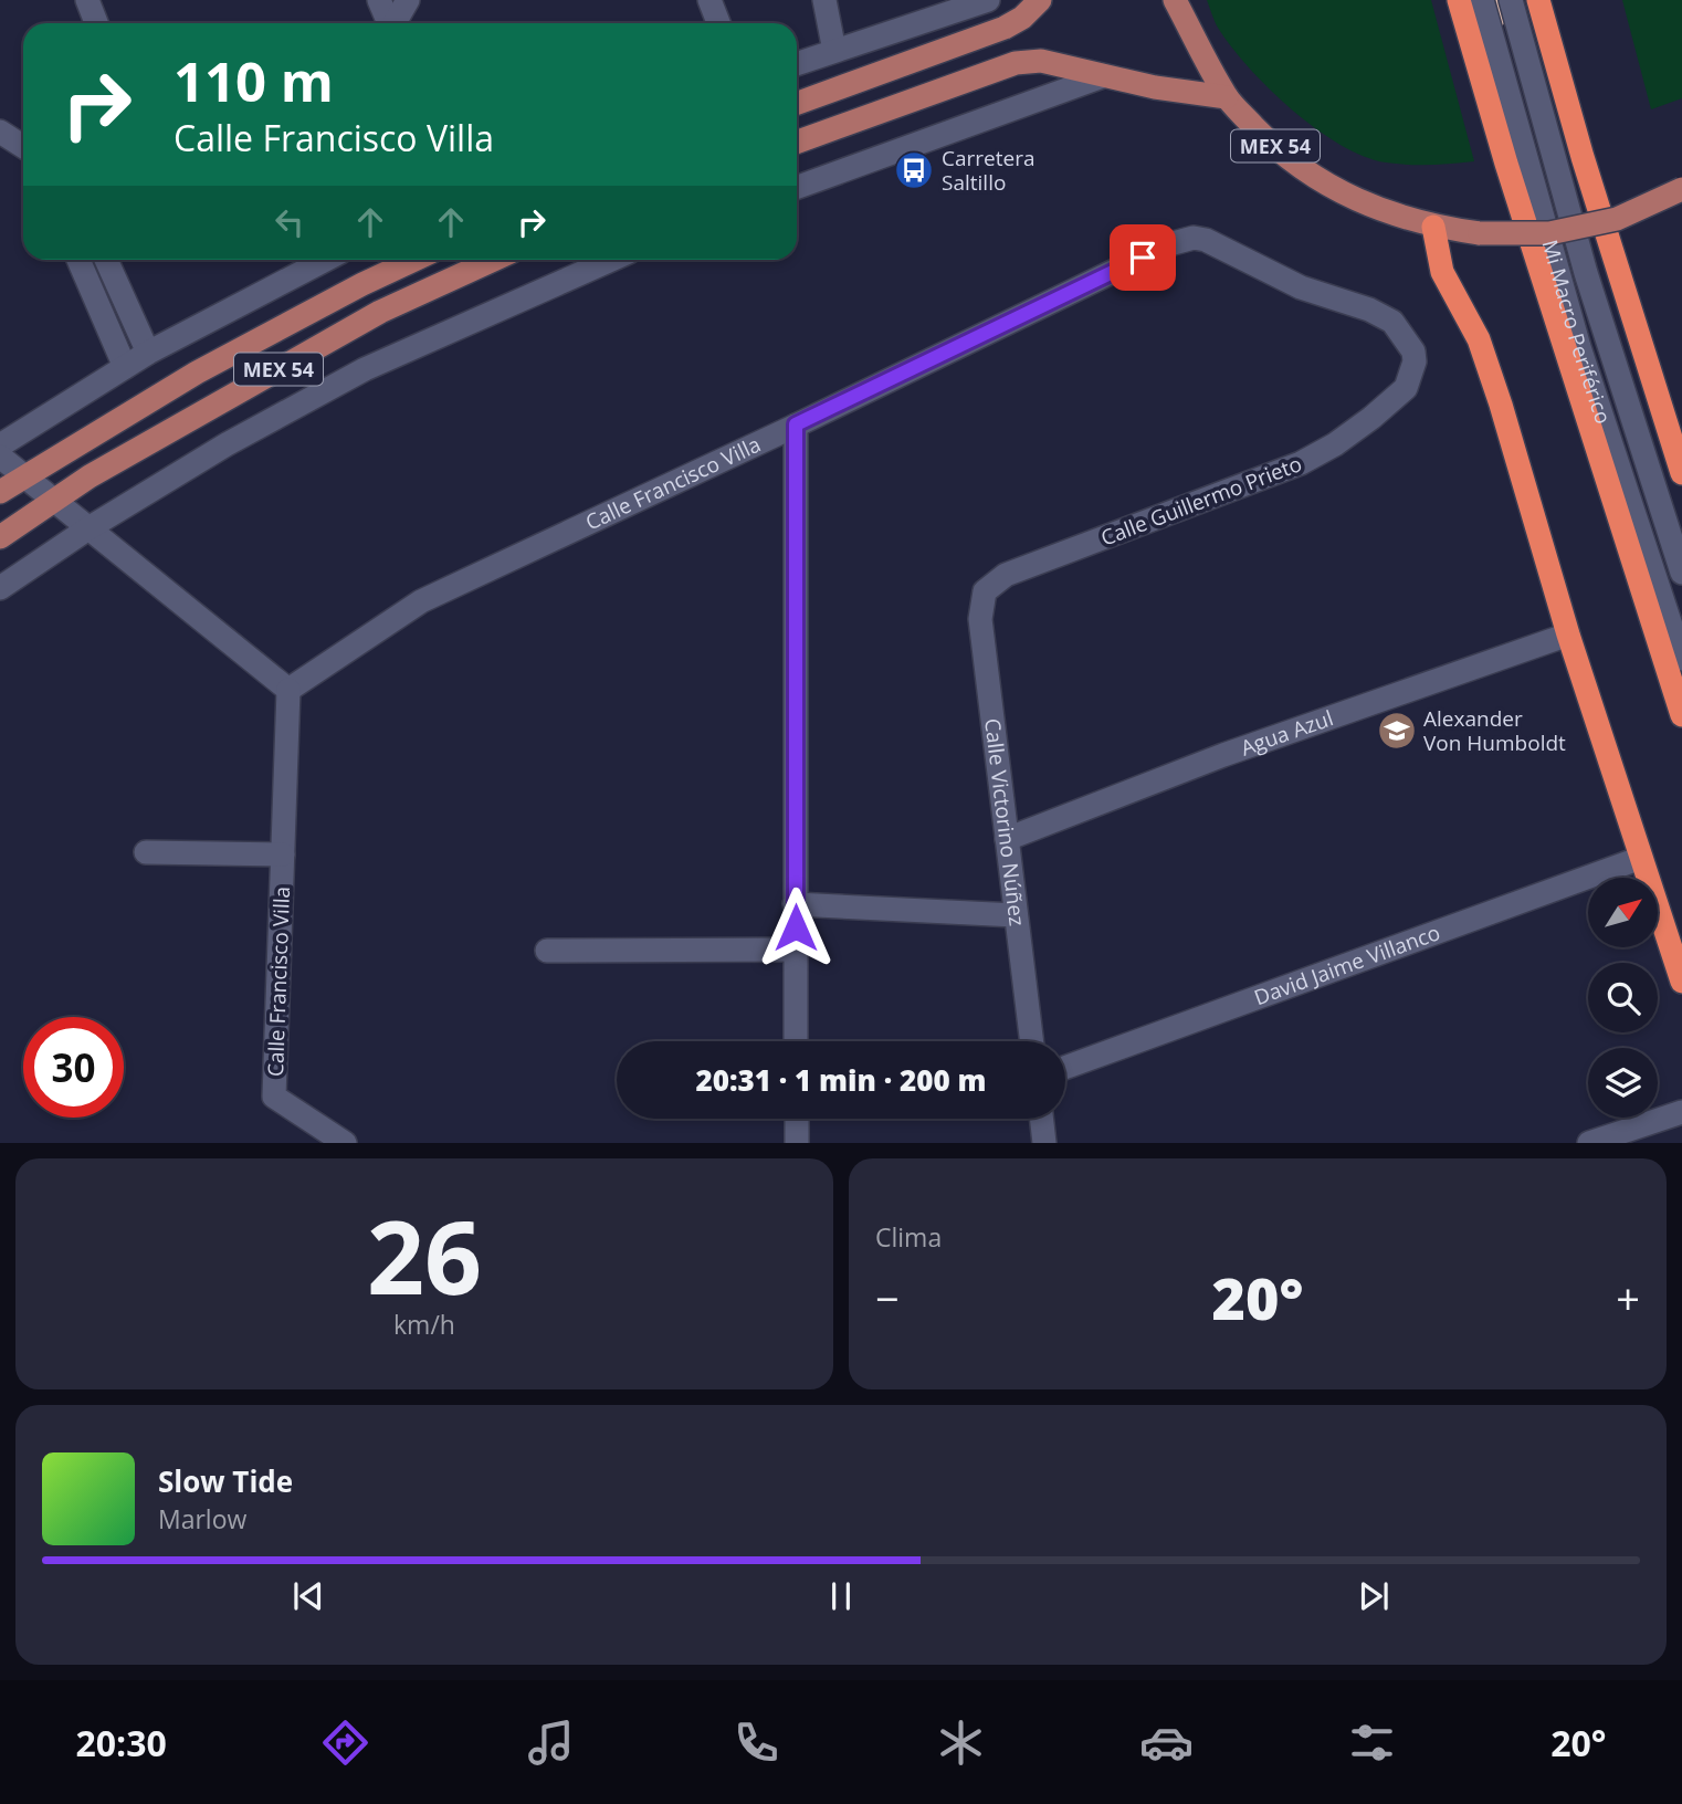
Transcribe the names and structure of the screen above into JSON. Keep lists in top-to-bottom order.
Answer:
{
  "streets": {
    "main road": ["MEX 54"],
    "street": [
      "Mi Macro Periférico",
      "Calle Francisco Villa",
      "Calle Guillermo Prieto",
      "Agua Azul",
      "Calle Victorino Núñez",
      "David Jaime Villanco"
    ]
  },
  "crossings": [
    ["Calle Francisco Villa", "Calle Guillermo Prieto"],
    ["Calle Guillermo Prieto", "Calle Victorino Núñez"],
    ["Agua Azul", "Calle Victorino Núñez"]
  ],
  "places": {
    "bus stop": ["Carretera Saltillo"],
    "school or university": ["Alexander Von Humboldt"]
  },
  "north": "top right",
  "page": {
    "turn": ["110 m", "Calle Francisco Villa"],
    "limit": "30",
    "trip": "20:31 · 1 min · 200 m",
    "tile": [
      ["26", "km/h"],
      "Clima"
    ],
    "heat": ["−", "20°", "+"],
    "song": ["Slow Tide", "Marlow"],
    "tabs": ["20:30", "20°"]
  }
}
